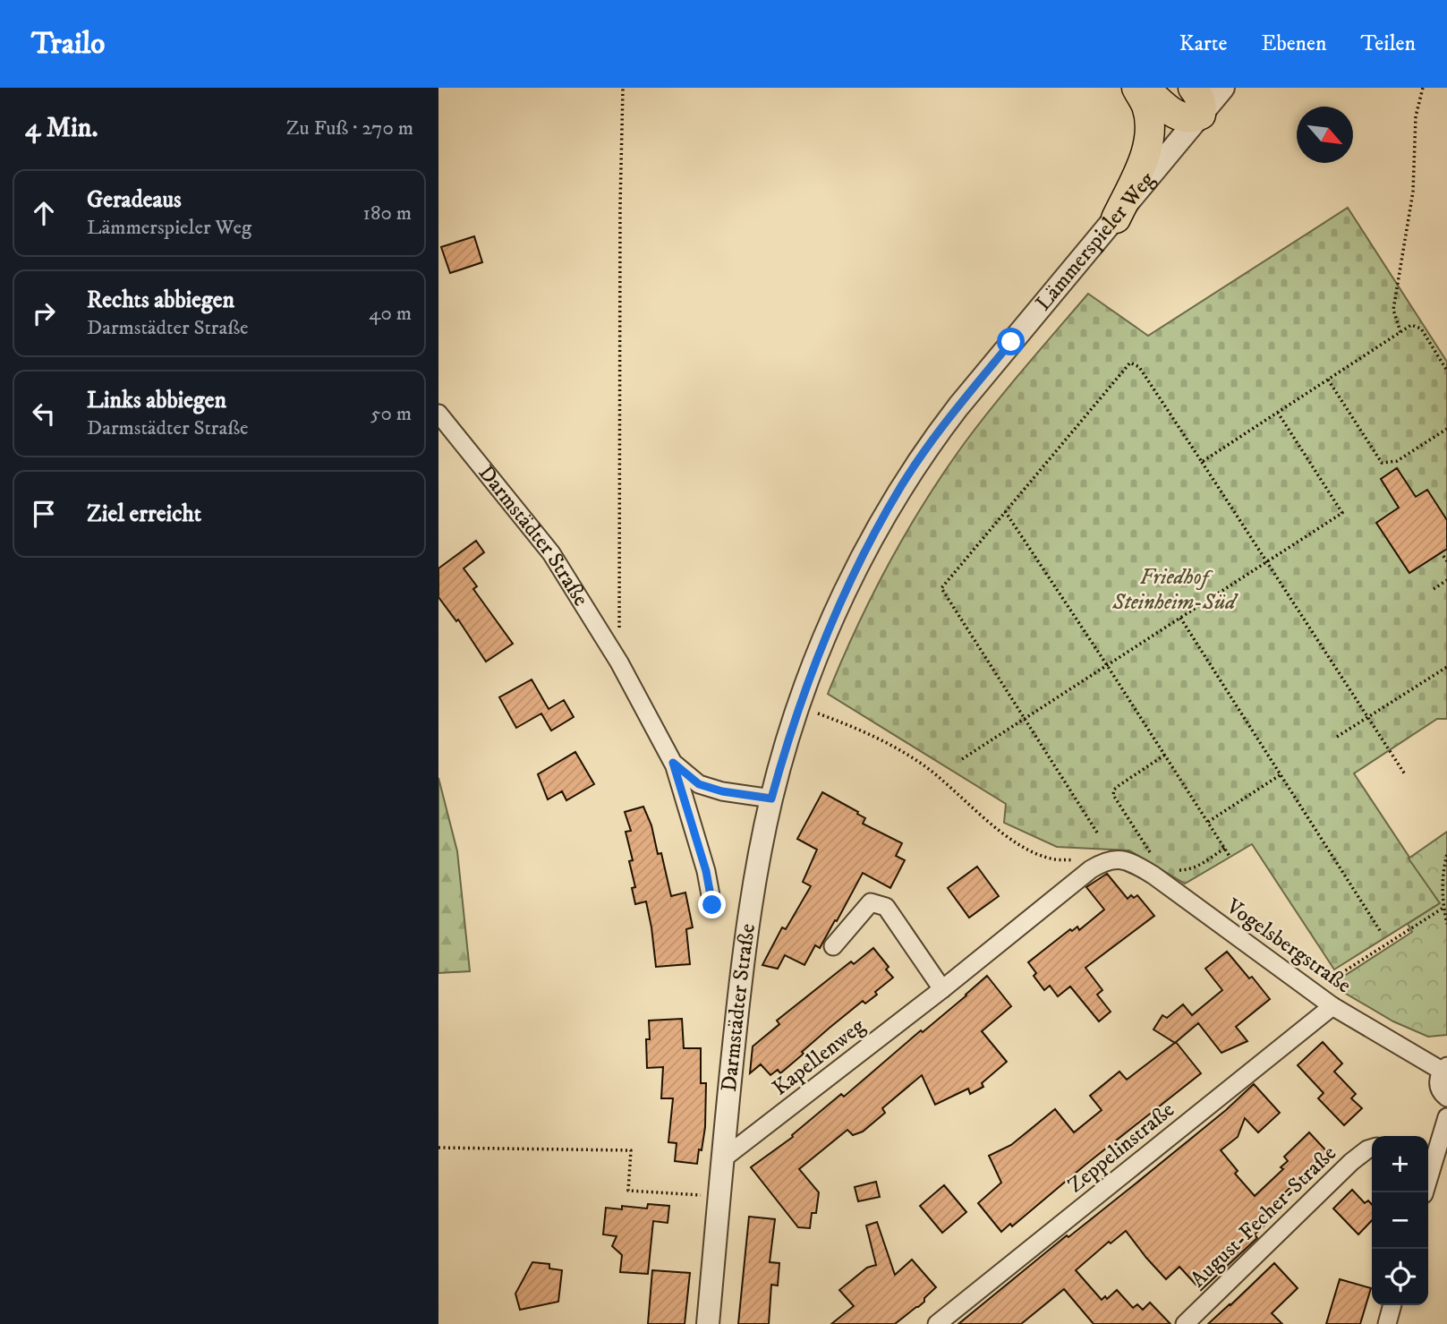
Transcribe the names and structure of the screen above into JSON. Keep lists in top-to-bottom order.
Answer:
{
  "streets": {
    "street": [
      "Lämmerspieler Weg",
      "Darmstädter Straße",
      "Vogelsbergstraße",
      "Kapellenweg",
      "Zeppelinstraße",
      "August-Fecher-Straße"
    ]
  },
  "crossings": [
    ["Lämmerspieler Weg", "Darmstädter Straße"],
    ["Darmstädter Straße", "Kapellenweg"],
    ["Vogelsbergstraße", "Kapellenweg"],
    ["Vogelsbergstraße", "Zeppelinstraße"]
  ],
  "parks": ["Friedhof Steinheim-Süd"],
  "north": "bottom right",
  "page": {
    "header": "Trailo",
    "nav": ["Karte", "Ebenen", "Teilen"],
    "heading": ["4 Min.", "Zu Fuß · 270 m"],
    "list": [
      ["Geradeaus", "Lämmerspieler Weg", "180 m"],
      ["Rechts abbiegen", "Darmstädter Straße", "40 m"],
      ["Links abbiegen", "Darmstädter Straße", "50 m"],
      "Ziel erreicht"
    ],
    "map_buttons": ["+", "−"]
  }
}
